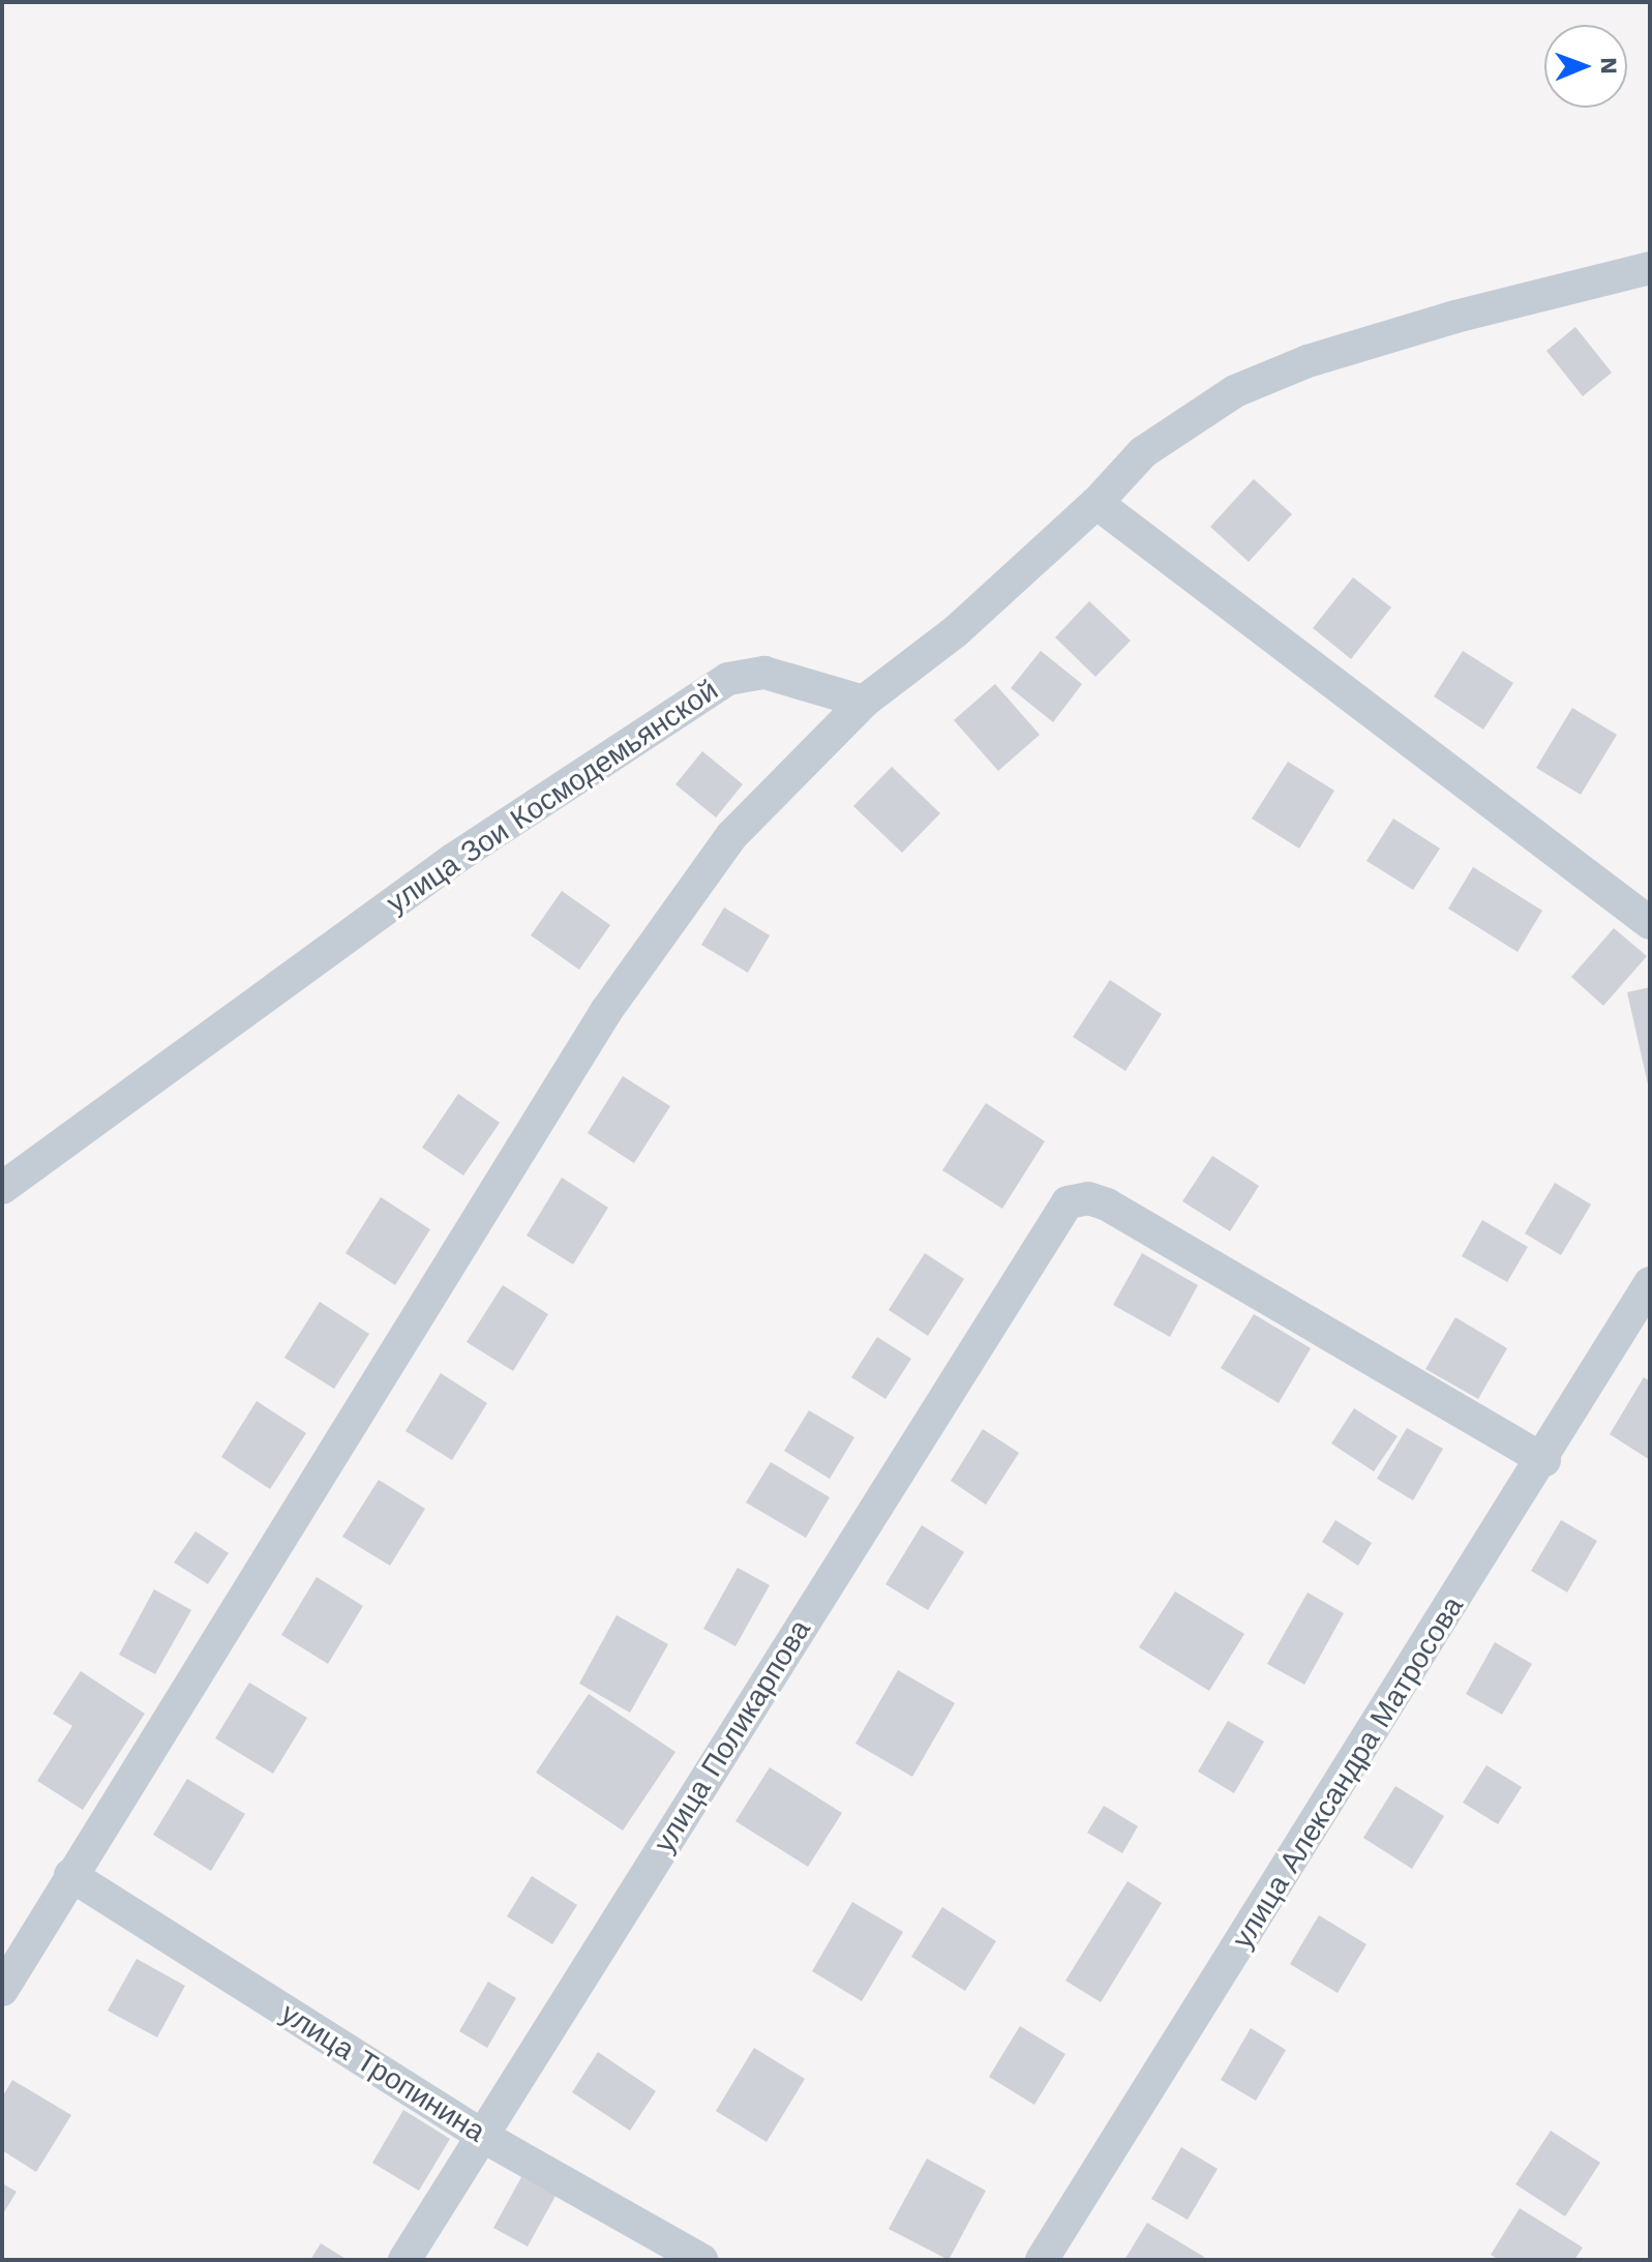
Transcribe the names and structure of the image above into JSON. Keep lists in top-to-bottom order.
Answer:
{
  "streets": {
    "street": [
      "улица Зои Космодемьянской",
      "улица Поликарпова",
      "улица Александра Матросова",
      "улица Тропинина"
    ]
  },
  "crossings": [
    ["улица Поликарпова", "улица Александра Матросова"],
    ["улица Поликарпова", "улица Тропинина"]
  ],
  "north": "right"
}
